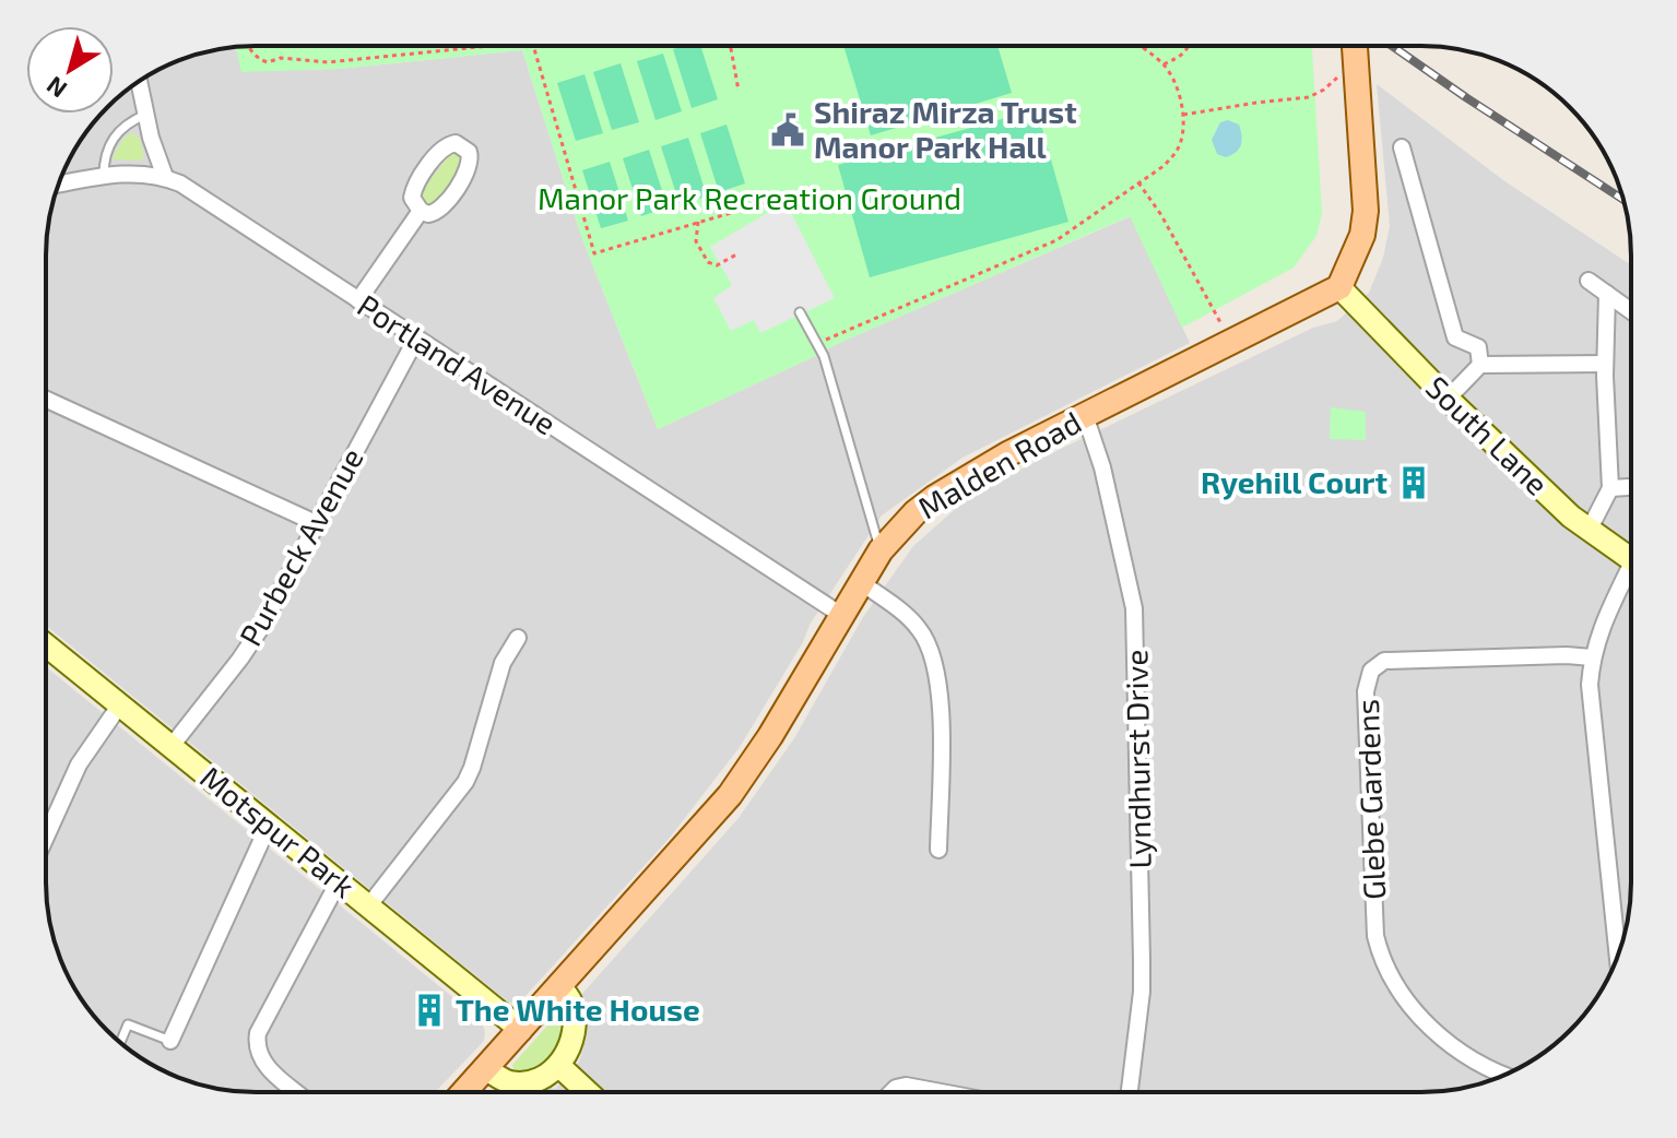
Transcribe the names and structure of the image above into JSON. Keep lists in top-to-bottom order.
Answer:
{
  "streets": {
    "main road": ["Malden Road"],
    "street": [
      "Portland Avenue",
      "South Lane",
      "Purbeck Avenue",
      "Lyndhurst Drive",
      "Glebe Gardens",
      "Motspur Park"
    ]
  },
  "crossings": [
    ["Portland Avenue", "Malden Road"],
    ["Portland Avenue", "Purbeck Avenue"],
    ["South Lane", "Malden Road"],
    ["Malden Road", "Lyndhurst Drive"],
    ["Malden Road", "Motspur Park"],
    ["Purbeck Avenue", "Motspur Park"]
  ],
  "parks": ["Manor Park Recreation Ground"],
  "places": {
    "public building": ["Shiraz Mirza Trust Manor Park Hall"],
    "building": ["Ryehill Court", "The White House"]
  },
  "north": "bottom left"
}
